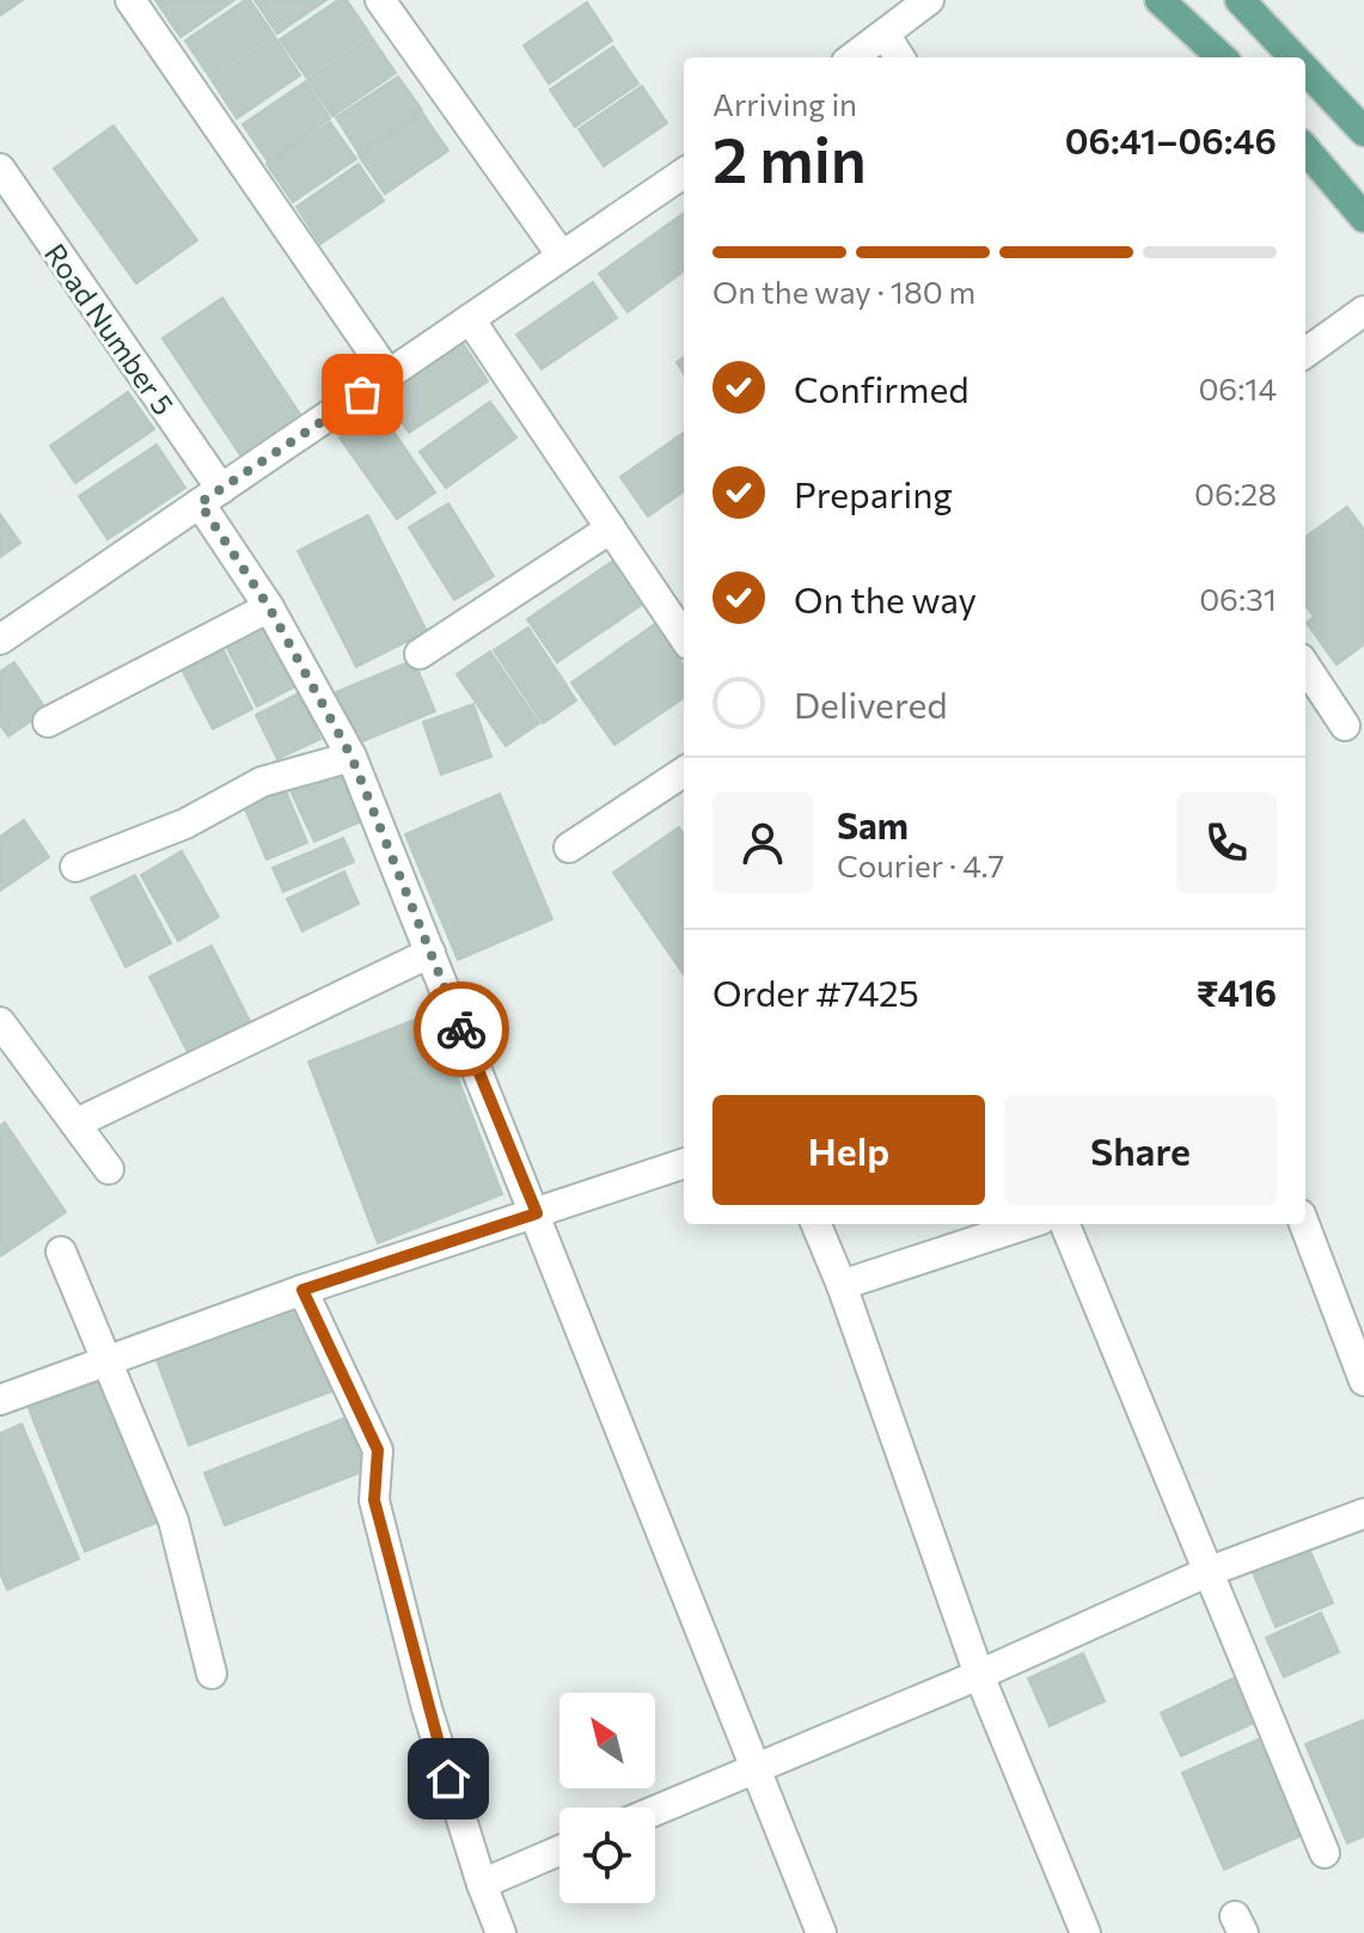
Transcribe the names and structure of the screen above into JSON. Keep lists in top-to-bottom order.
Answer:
{
  "streets": {
    "street": ["Road Number 5"]
  },
  "north": "top left",
  "page": {
    "heading": ["2 min", "Arriving in", "06:41–06:46"],
    "panel": [
      "Sam",
      "Courier · 4.7",
      "Order #7425",
      "₹416"
    ],
    "bar": "On the way · 180 m",
    "list": [
      ["Confirmed", "06:14"],
      ["Preparing", "06:28"],
      ["On the way", "06:31"],
      "Delivered"
    ],
    "buttons": ["Help", "Share"]
  }
}
